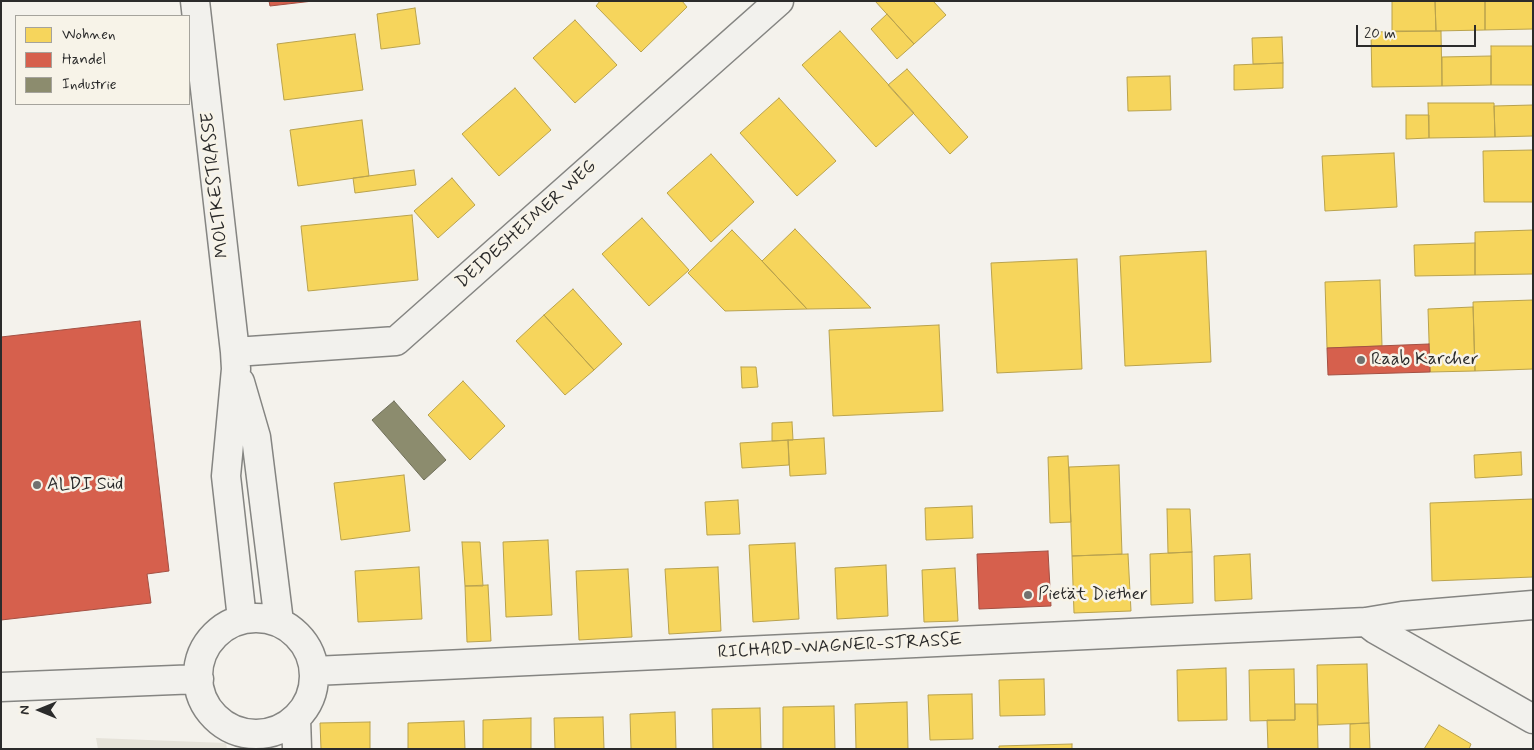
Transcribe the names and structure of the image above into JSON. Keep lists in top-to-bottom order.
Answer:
{
  "streets": {
    "street": ["MOLTKESTRASSE", "DEIDESHEIMER WEG", "RICHARD-WAGNER-STRASSE"]
  },
  "crossings": [
    ["MOLTKESTRASSE", "DEIDESHEIMER WEG"],
    ["MOLTKESTRASSE", "RICHARD-WAGNER-STRASSE"]
  ],
  "places": ["Raab Karcher", "ALDI Süd", "Pietät Diether"],
  "legend": ["Wohnen", "Handel", "Industrie"],
  "scale_bar": "20 m",
  "north": "left"
}
